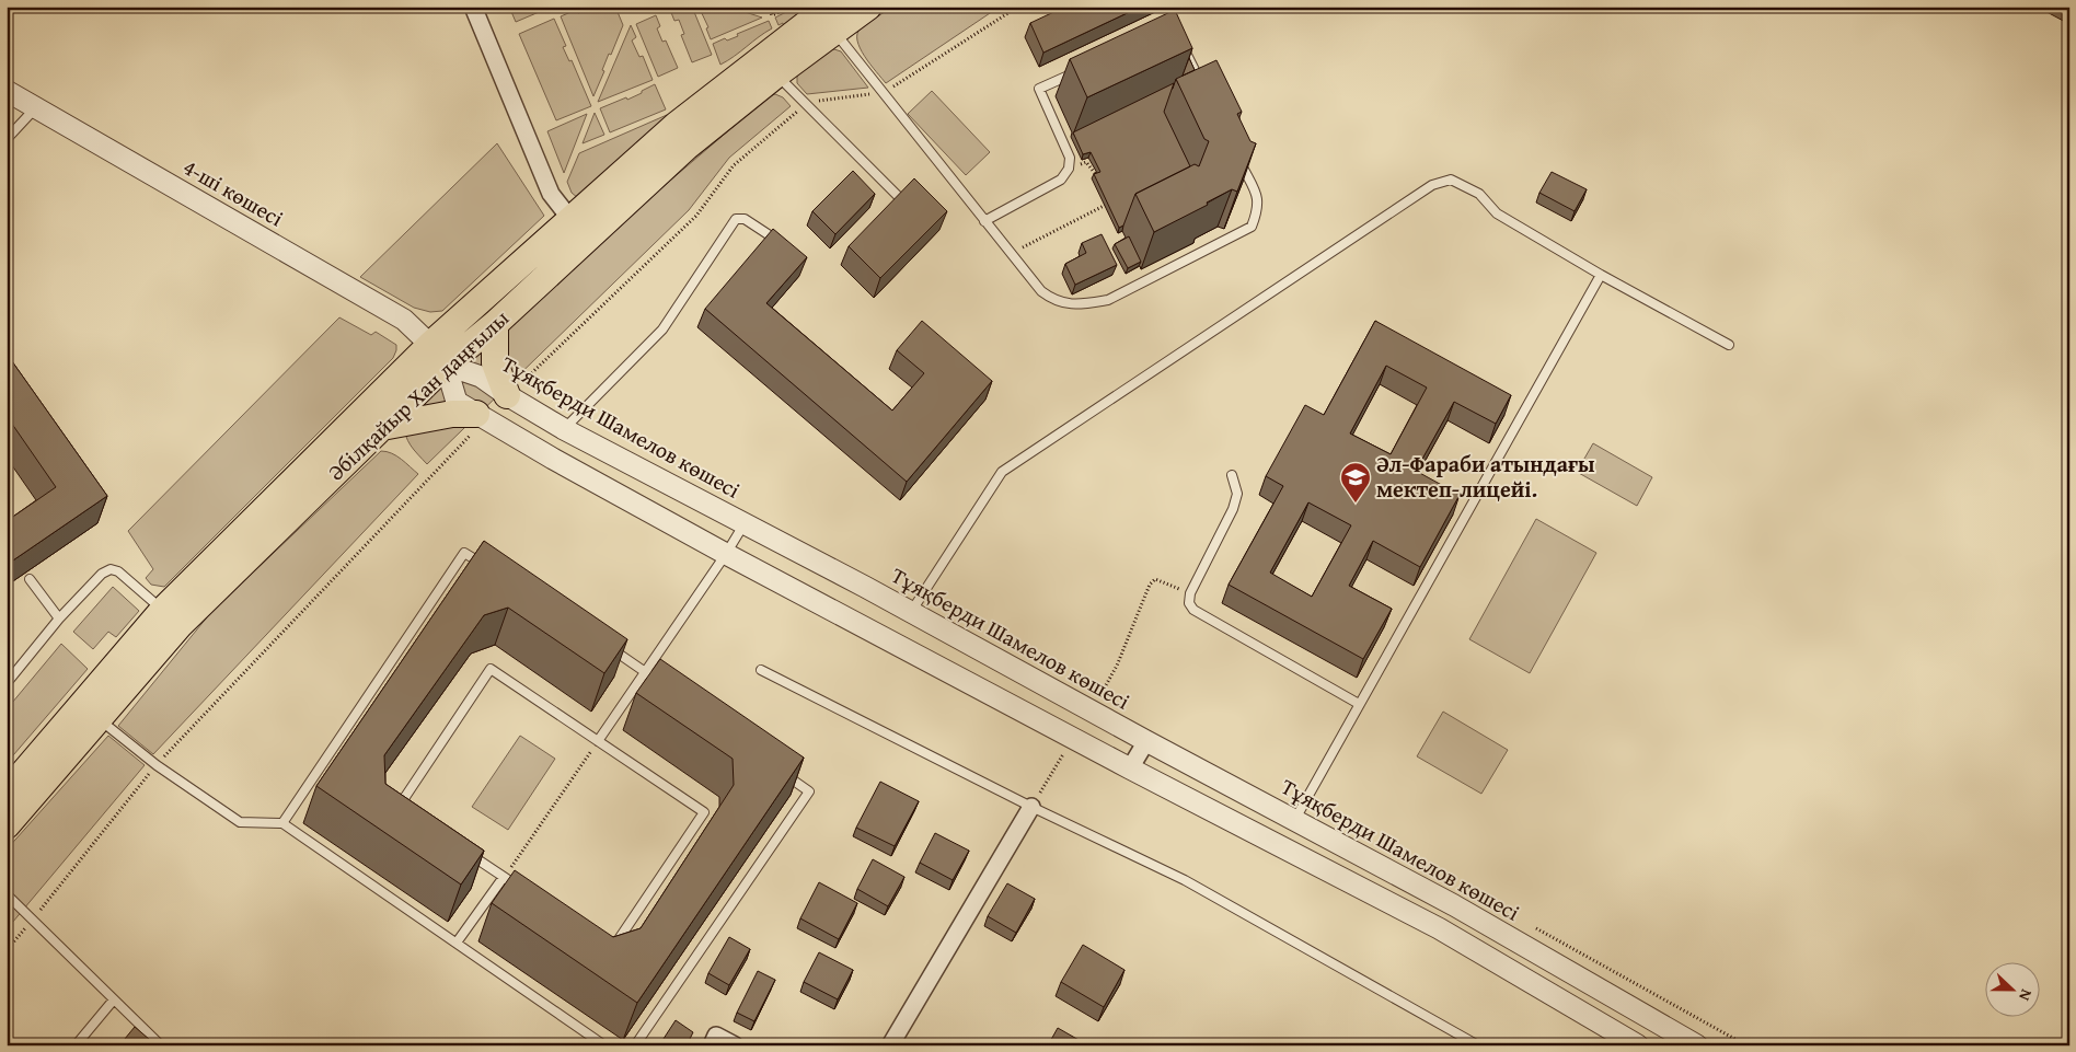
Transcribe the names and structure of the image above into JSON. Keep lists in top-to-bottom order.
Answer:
{
  "streets": {
    "main road": ["Әбілқайыр Хан даңғылы"],
    "street": ["4-ші көшесі", "Тұяқберди Шамелов көшесі"]
  },
  "crossings": [
    ["4-ші көшесі", "Әбілқайыр Хан даңғылы"],
    ["4-ші көшесі", "Тұяқберди Шамелов көшесі"],
    ["Әбілқайыр Хан даңғылы", "Тұяқберди Шамелов көшесі"]
  ],
  "places": {
    "school or university": ["Әл-Фараби атындағы мектеп-лицейі."]
  },
  "north": "right"
}
